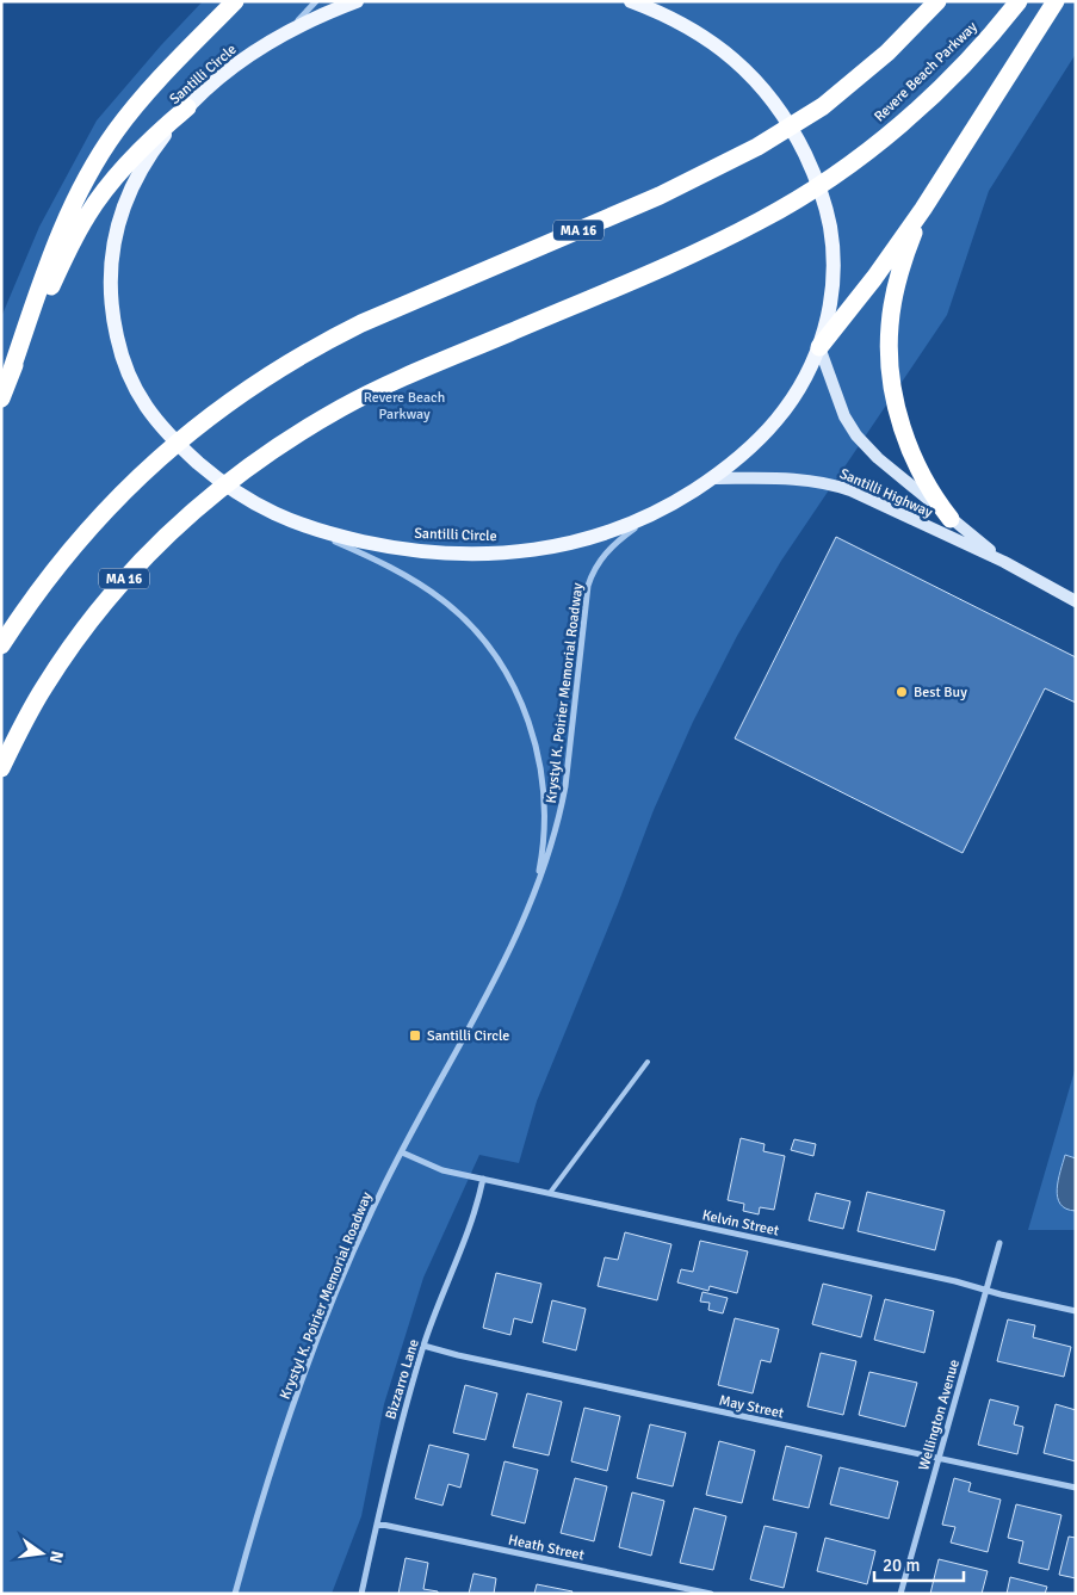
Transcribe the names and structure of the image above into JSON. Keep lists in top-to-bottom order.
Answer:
{
  "streets": {
    "highway": ["Revere Beach Parkway", "MA 16"],
    "main road": ["Santilli Circle", "Santilli Highway"],
    "street": [
      "Krystyl K. Poirier Memorial Roadway",
      "Kelvin Street",
      "Bizzarro Lane",
      "May Street",
      "Wellington Avenue",
      "Heath Street"
    ]
  },
  "crossings": [
    ["Revere Beach Parkway", "Santilli Circle"],
    ["Santilli Circle", "MA 16"],
    ["Santilli Circle", "Santilli Highway"],
    ["Santilli Circle", "Krystyl K. Poirier Memorial Roadway"],
    ["Krystyl K. Poirier Memorial Roadway", "Kelvin Street"],
    ["Kelvin Street", "Bizzarro Lane"],
    ["Kelvin Street", "Wellington Avenue"],
    ["Bizzarro Lane", "May Street"],
    ["Bizzarro Lane", "Heath Street"],
    ["May Street", "Wellington Avenue"]
  ],
  "parks": ["Revere Beach Parkway"],
  "places": {
    "other": ["Best Buy"],
    "transit": ["Santilli Circle"]
  },
  "scale_bar": "20 m",
  "north": "right"
}
